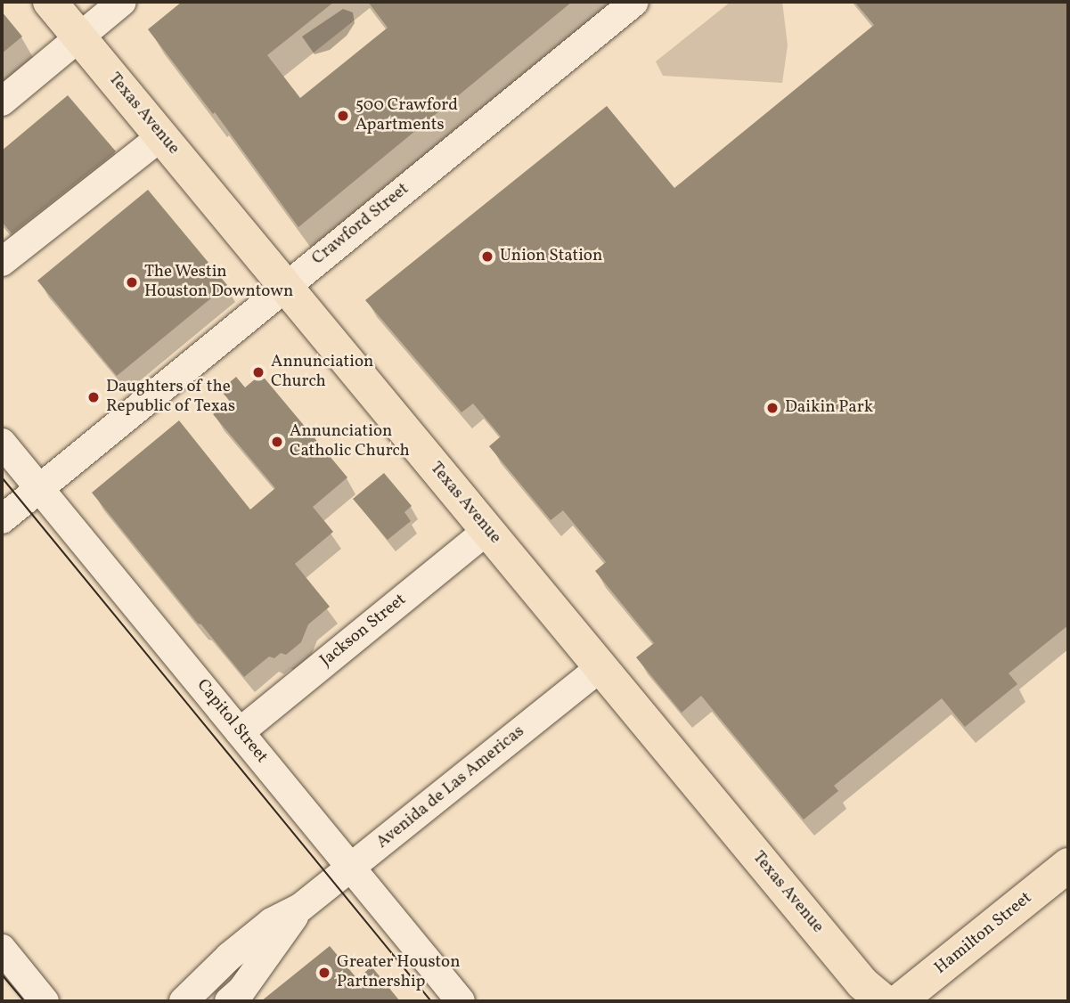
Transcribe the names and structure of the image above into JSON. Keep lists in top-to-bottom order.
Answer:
{
  "streets": {
    "main road": ["Texas Avenue", "Hamilton Street"],
    "street": [
      "Crawford Street",
      "Jackson Street",
      "Capitol Street",
      "Avenida de Las Americas"
    ]
  },
  "crossings": [
    ["Texas Avenue", "Crawford Street"],
    ["Texas Avenue", "Jackson Street"],
    ["Texas Avenue", "Avenida de Las Americas"],
    ["Crawford Street", "Capitol Street"],
    ["Jackson Street", "Capitol Street"],
    ["Capitol Street", "Avenida de Las Americas"]
  ],
  "places": [
    "500 Crawford Apartments",
    "Union Station",
    "The Westin Houston Downtown",
    "Annunciation Church",
    "Daughters of the Republic of Texas",
    "Daikin Park",
    "Annunciation Catholic Church",
    "Greater Houston Partnership"
  ]
}
